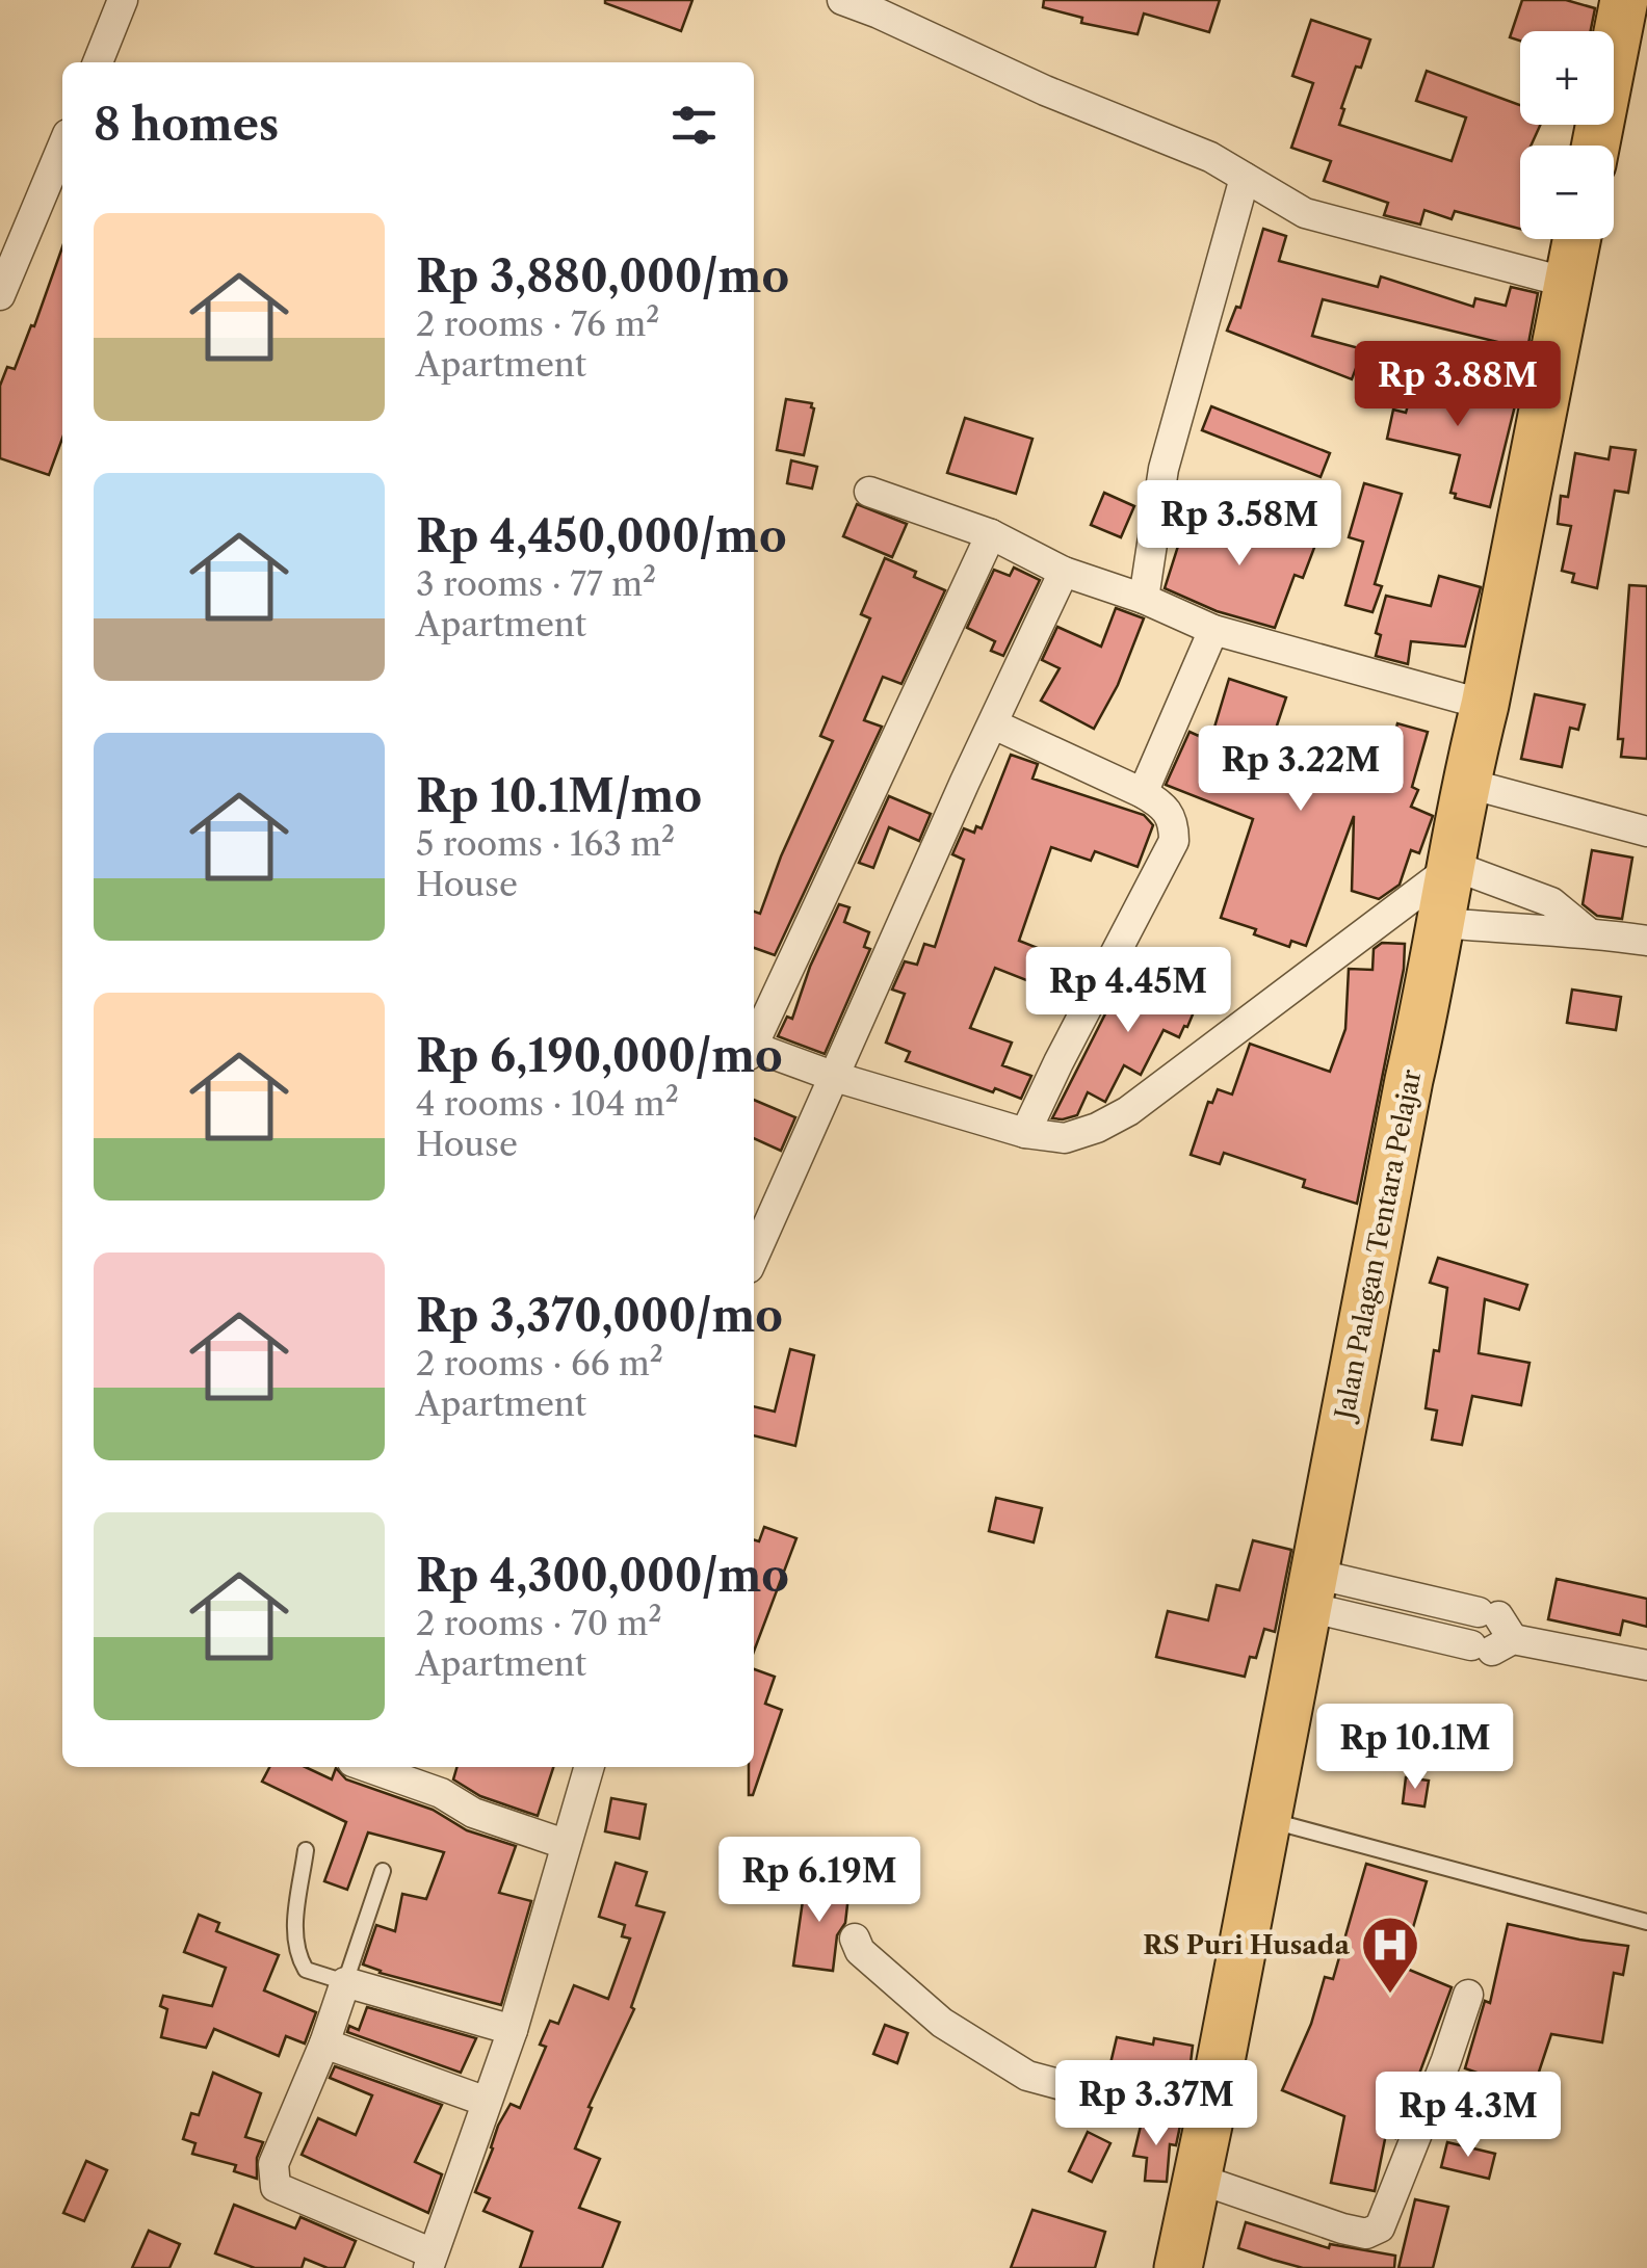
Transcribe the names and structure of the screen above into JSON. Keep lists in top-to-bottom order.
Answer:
{
  "streets": {
    "main road": ["Jalan Palagan Tentara Pelajar"]
  },
  "places": {
    "hospital": ["RS Puri Husada"]
  },
  "page": {
    "map_buttons": ["+", "−"],
    "heading": "8 homes",
    "list": [
      {
        "name": "Rp 3,880,000/mo",
        "note": "2 rooms · 76 m² · Apartment"
      },
      {
        "name": "Rp 4,450,000/mo",
        "note": "3 rooms · 77 m² · Apartment"
      },
      {
        "name": "Rp 10.1M/mo",
        "note": "5 rooms · 163 m² · House"
      },
      {
        "name": "Rp 6,190,000/mo",
        "note": "4 rooms · 104 m² · House"
      },
      {
        "name": "Rp 3,370,000/mo",
        "note": "2 rooms · 66 m² · Apartment"
      },
      {
        "name": "Rp 4,300,000/mo",
        "note": "2 rooms · 70 m² · Apartment"
      }
    ],
    "price": [
      "Rp 3.88M",
      "Rp 3.58M",
      "Rp 3.22M",
      "Rp 4.45M",
      "Rp 10.1M",
      "Rp 6.19M",
      "Rp 3.37M",
      "Rp 4.3M"
    ]
  }
}
